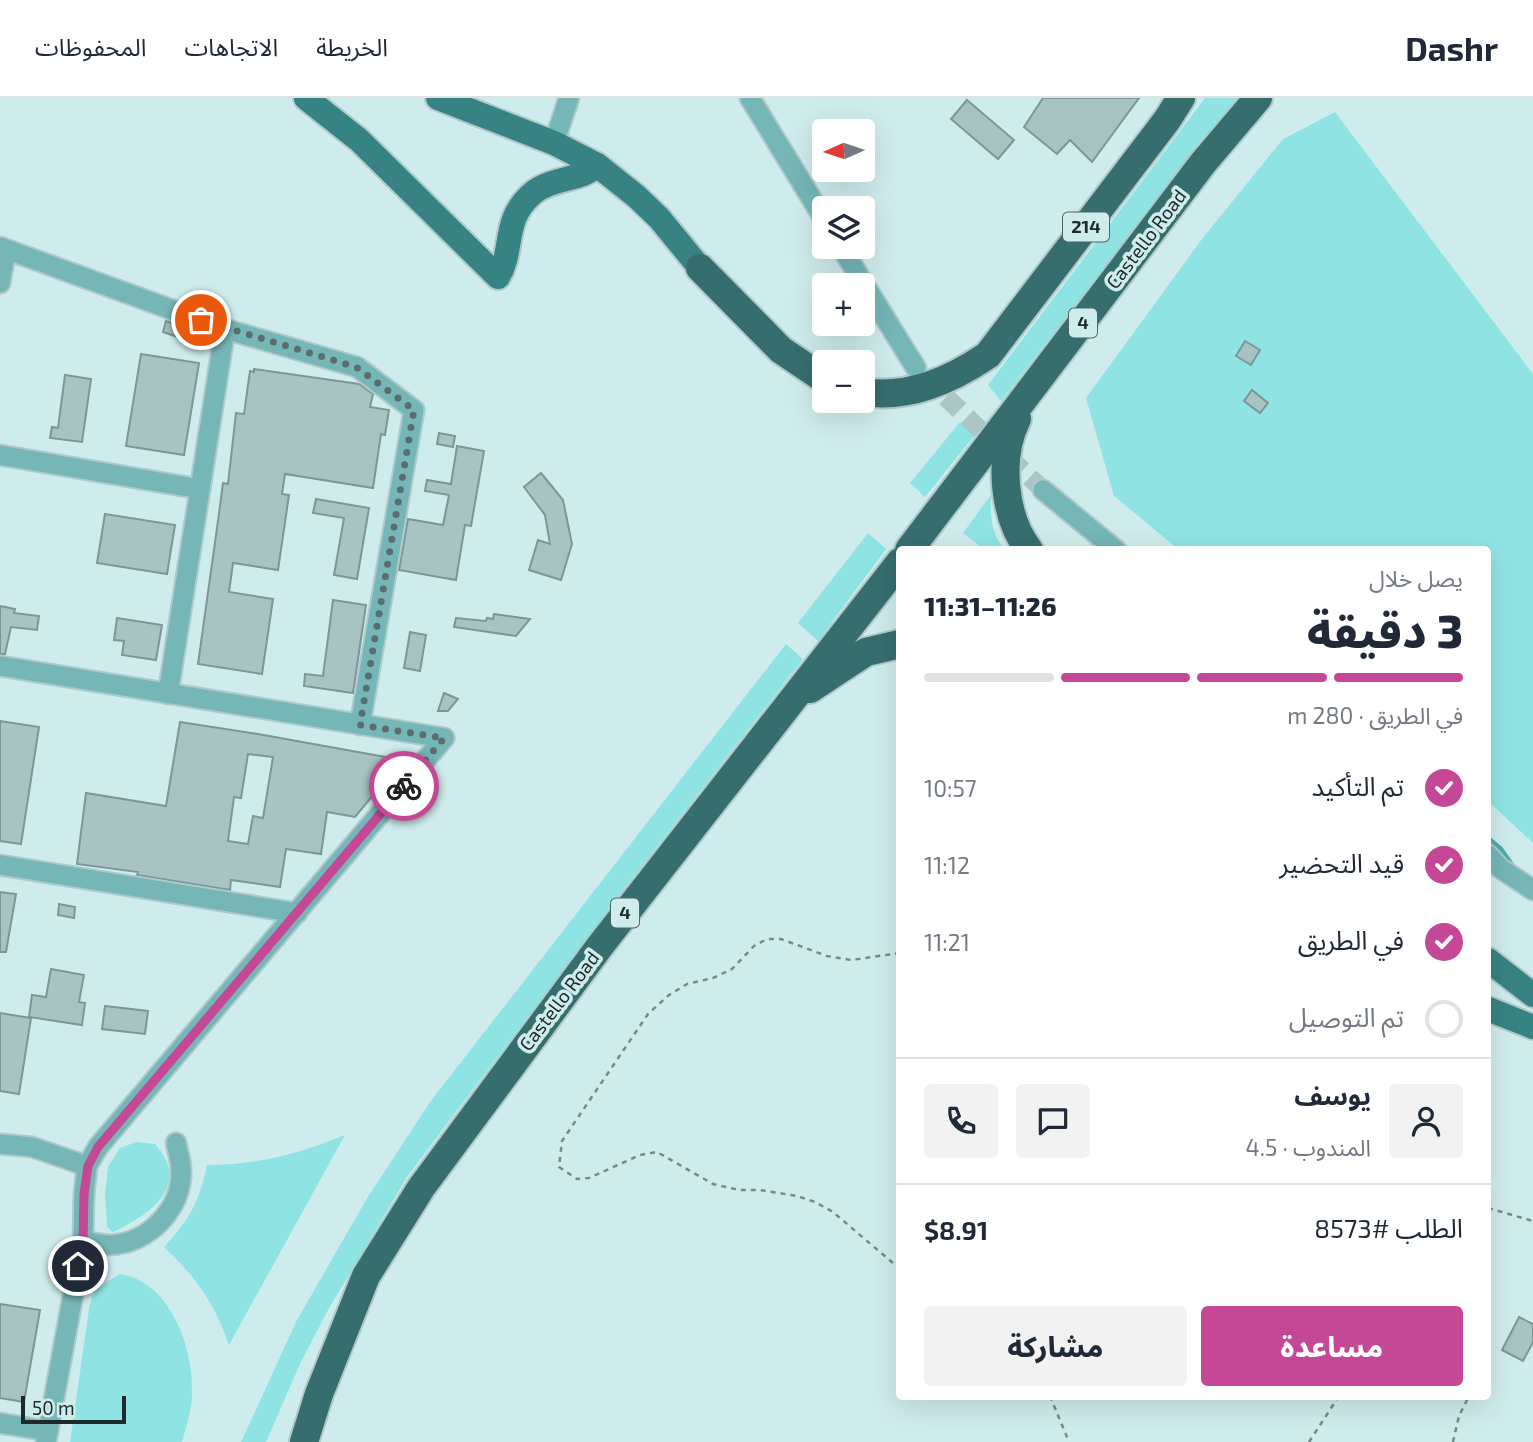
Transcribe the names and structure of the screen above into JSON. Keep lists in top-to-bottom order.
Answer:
{
  "streets": {
    "highway": ["214", "Castello Road", "4"]
  },
  "scale_bar": "50 m",
  "north": "left",
  "page": {
    "header": "Dashr",
    "nav": ["الخريطة", "الاتجاهات", "المحفوظات"],
    "map_buttons": ["+", "−"],
    "heading": ["3 دقيقة", "يصل خلال", "11:26–11:31"],
    "panel": [
      "يوسف",
      "المندوب · 4.5",
      "الطلب #8573",
      "$8.91"
    ],
    "bar": "في الطريق · 280 m",
    "list": [
      ["تم التأكيد", "10:57"],
      ["قيد التحضير", "11:12"],
      ["في الطريق", "11:21"],
      "تم التوصيل"
    ],
    "buttons": ["مساعدة", "مشاركة"],
    "scale": "50 m"
  }
}
